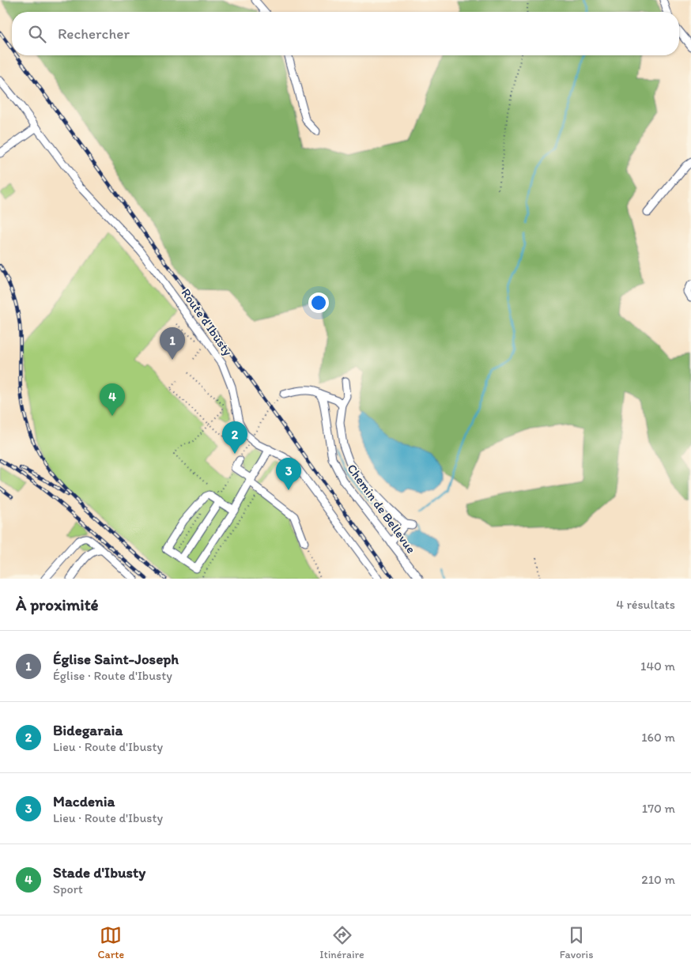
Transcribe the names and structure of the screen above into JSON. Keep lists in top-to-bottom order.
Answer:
{
  "streets": {
    "street": ["Route d'Ibusty", "Chemin de Bellevue"]
  },
  "page": {
    "search": "Rechercher",
    "pins": [
      "1",
      "4",
      "2",
      "3"
    ],
    "heading": ["À proximité", "4 résultats"],
    "list": [
      {
        "mark": "1",
        "name": "Église Saint-Joseph",
        "note": "Église · Route d'Ibusty",
        "value": "140 m"
      },
      {
        "mark": "2",
        "name": "Bidegaraia",
        "note": "Lieu · Route d'Ibusty",
        "value": "160 m"
      },
      {
        "mark": "3",
        "name": "Macdenia",
        "note": "Lieu · Route d'Ibusty",
        "value": "170 m"
      },
      {
        "mark": "4",
        "name": "Stade d'Ibusty",
        "note": "Sport",
        "value": "210 m"
      }
    ],
    "nav": ["Carte", "Itinéraire", "Favoris"]
  }
}
